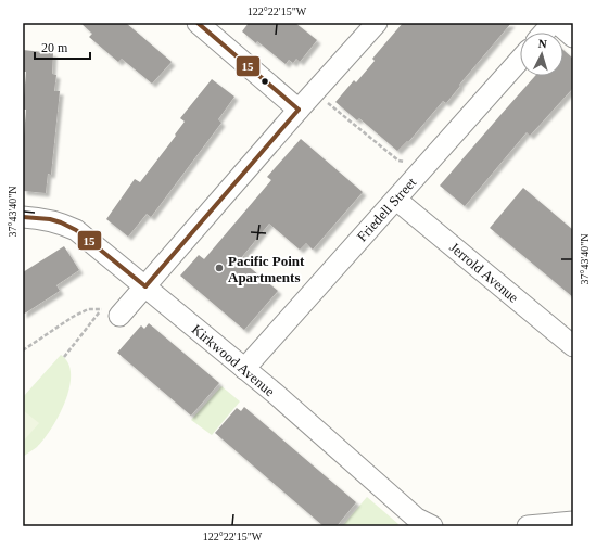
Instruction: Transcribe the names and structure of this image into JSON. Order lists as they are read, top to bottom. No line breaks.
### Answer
{"streets":{"street":["Friedell Street","Jerrold Avenue","Kirkwood Avenue"]},"crossings":[["Friedell Street","Jerrold Avenue"],["Friedell Street","Kirkwood Avenue"]],"places":["Pacific Point Apartments"],"lines":["transit line 15"],"scale_bar":"20 m","north":"top","coordinates":["122°22'15\"W","37°43'40\"N"]}
